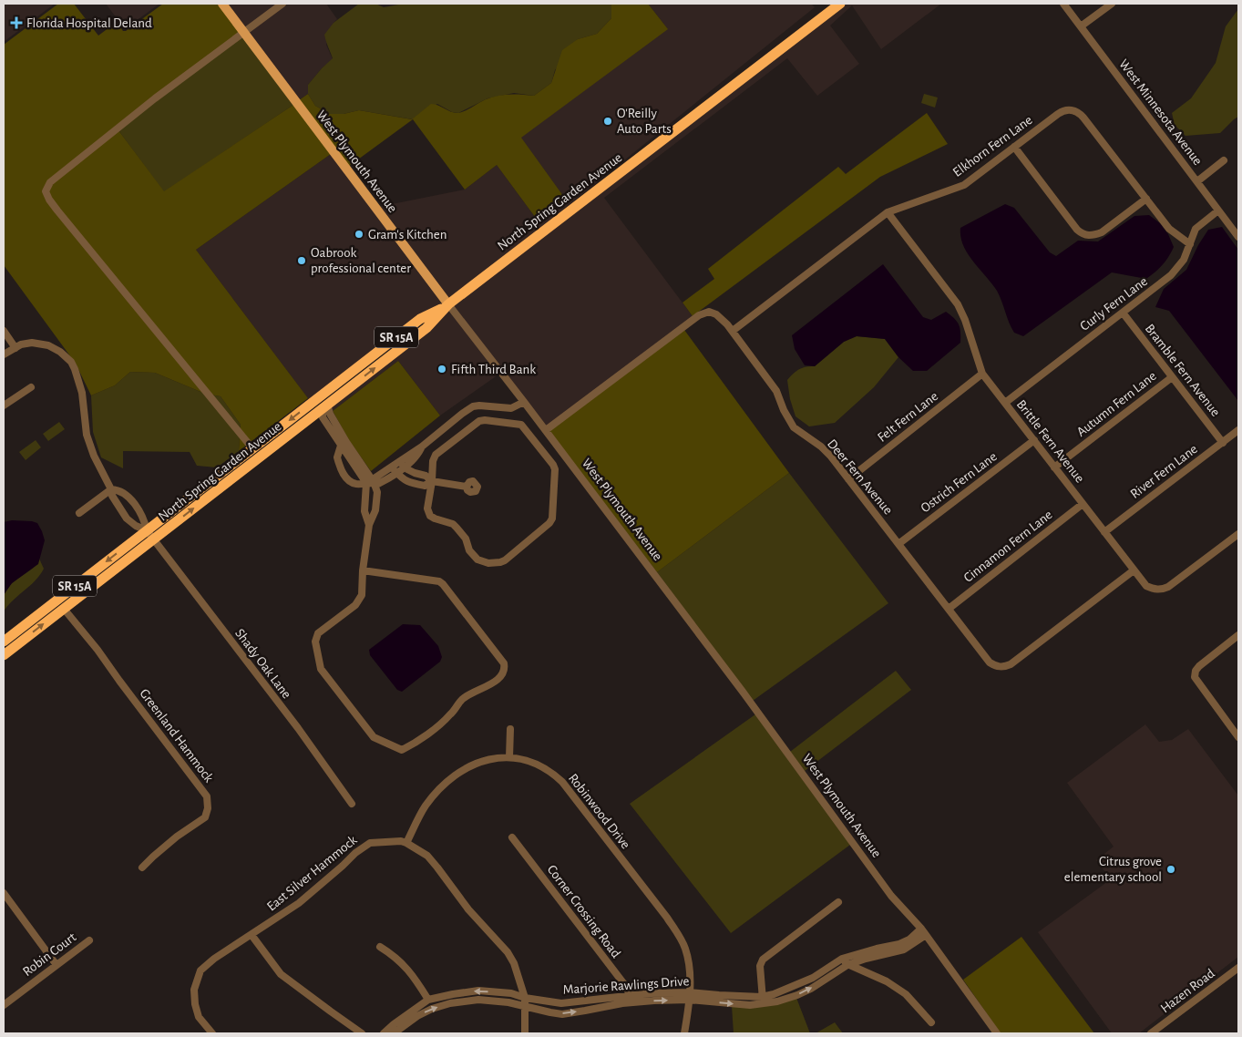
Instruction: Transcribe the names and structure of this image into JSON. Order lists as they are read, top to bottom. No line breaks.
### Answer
{"streets":{"highway":["North Spring Garden Avenue","SR 15A"],"main road":["West Plymouth Avenue"],"street":["West Minnesota Avenue","Elkhorn Fern Lane","Curly Fern Lane","Bramble Fern Avenue","Autumn Fern Lane","Felt Fern Lane","Brittle Fern Avenue","River Fern Lane","Deer Fern Avenue","Ostrich Fern Lane","Cinnamon Fern Lane","Shady Oak Lane","Greenland Hammock","Robinwood Drive","East Silver Hammock","Corner Crossing Road","Robin Court","Marjorie Rawlings Drive","Hazen Road"]},"crossings":[["West Minnesota Avenue","Curly Fern Lane"],["Elkhorn Fern Lane","Curly Fern Lane"],["Elkhorn Fern Lane","Brittle Fern Avenue"],["Elkhorn Fern Lane","Deer Fern Avenue"],["West Plymouth Avenue","North Spring Garden Avenue"],["West Plymouth Avenue","Deer Fern Avenue"],["West Plymouth Avenue","Marjorie Rawlings Drive"],["North Spring Garden Avenue","Shady Oak Lane"],["North Spring Garden Avenue","Greenland Hammock"],["Curly Fern Lane","Bramble Fern Avenue"],["Curly Fern Lane","Brittle Fern Avenue"],["Bramble Fern Avenue","Autumn Fern Lane"],["Bramble Fern Avenue","River Fern Lane"],["Autumn Fern Lane","Brittle Fern Avenue"],["Felt Fern Lane","Brittle Fern Avenue"],["Felt Fern Lane","Deer Fern Avenue"],["Brittle Fern Avenue","River Fern Lane"],["Brittle Fern Avenue","Deer Fern Avenue"],["Brittle Fern Avenue","Ostrich Fern Lane"],["Brittle Fern Avenue","Cinnamon Fern Lane"],["Deer Fern Avenue","Ostrich Fern Lane"],["Deer Fern Avenue","Cinnamon Fern Lane"],["Robinwood Drive","East Silver Hammock"],["Robinwood Drive","Marjorie Rawlings Drive"],["East Silver Hammock","Marjorie Rawlings Drive"],["Corner Crossing Road","Marjorie Rawlings Drive"]],"places":{"health":["Florida Hospital Deland"],"other":["O'Reilly Auto Parts","Gram's Kitchen","Oabrook professional center","Fifth Third Bank","Citrus grove elementary school"]}}
